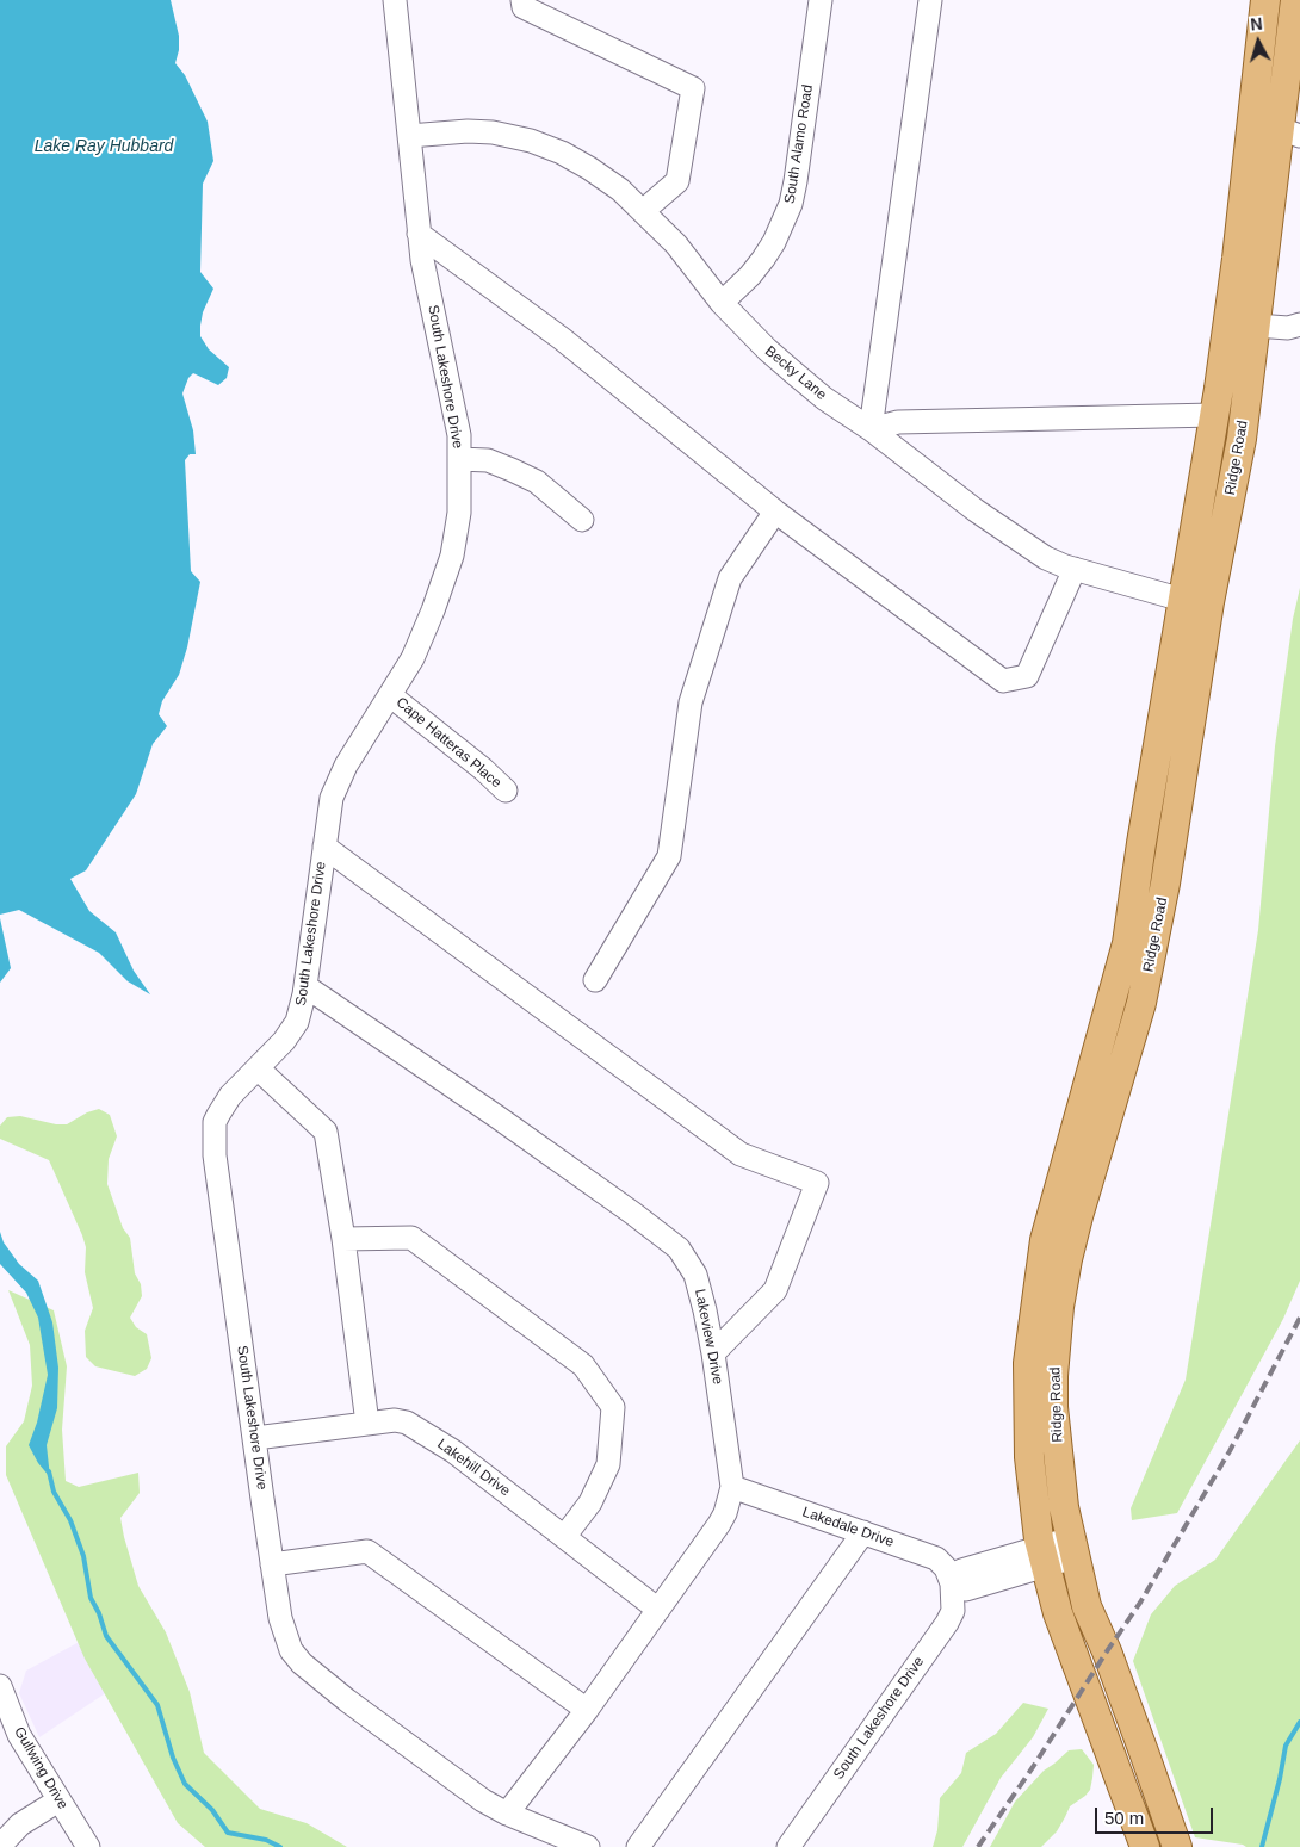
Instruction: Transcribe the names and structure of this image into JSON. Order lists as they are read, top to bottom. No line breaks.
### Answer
{"streets":{"main road":["Ridge Road"],"street":["South Alamo Road","Becky Lane","South Lakeshore Drive","Cape Hatteras Place","Lakeview Drive","Lakehill Drive","Lakedale Drive","Gullwing Drive"]},"crossings":[["South Alamo Road","Becky Lane"],["Becky Lane","South Lakeshore Drive"],["Becky Lane","Ridge Road"],["South Lakeshore Drive","Cape Hatteras Place"],["South Lakeshore Drive","Lakeview Drive"],["South Lakeshore Drive","Lakehill Drive"],["South Lakeshore Drive","Lakedale Drive"],["Lakeview Drive","Lakehill Drive"],["Lakeview Drive","Lakedale Drive"]],"water":["Lake Ray Hubbard"],"scale_bar":"50 m","north":"top"}
